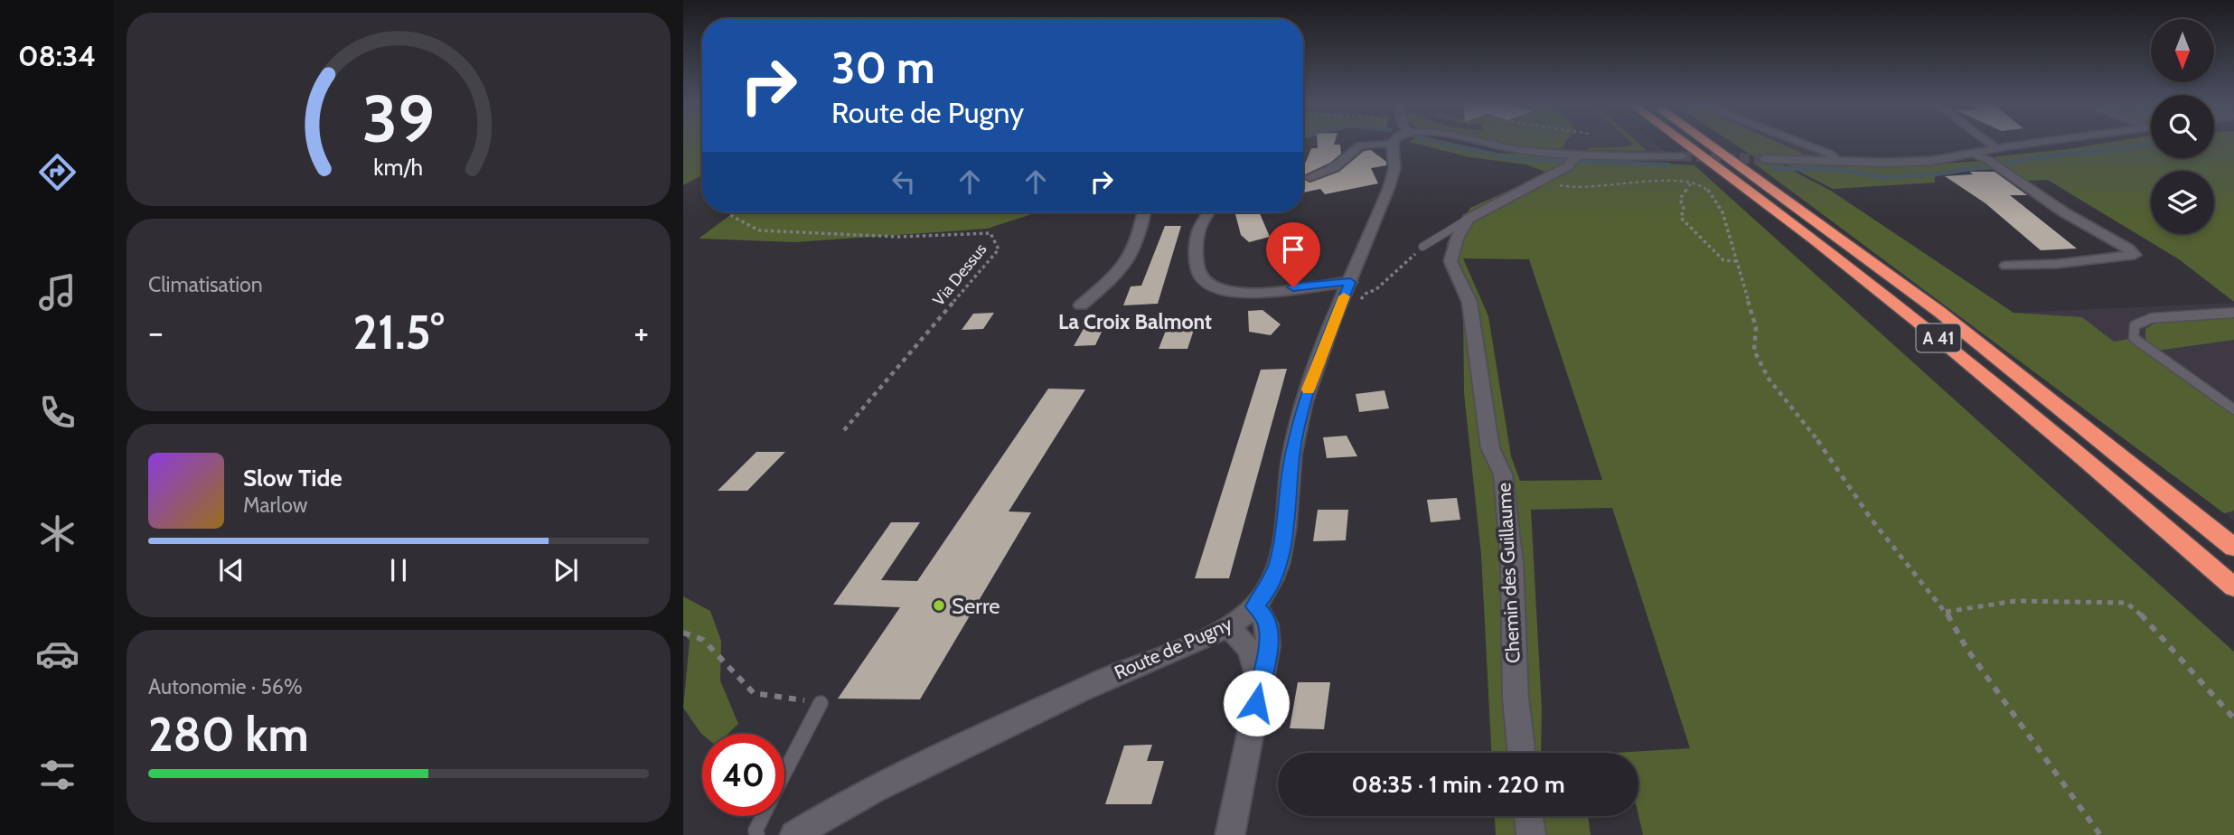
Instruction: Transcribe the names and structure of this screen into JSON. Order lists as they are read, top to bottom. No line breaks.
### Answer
{"streets":{"highway":["A 41"],"street":["Chemin des Guillaume","Route de Pugny"],"path":["Via Dessus"]},"districts":["La Croix Balmont"],"places":["Serre"],"north":"bottom","page":{"tabs":"08:34","turn":["30 m","Route de Pugny"],"tile":["Climatisation",["Autonomie · 56%","280 km"]],"heat":["−","21.5°","+"],"song":["Slow Tide","Marlow"],"limit":"40","trip":"08:35 · 1 min · 220 m","gauge":["39","km/h"]}}
